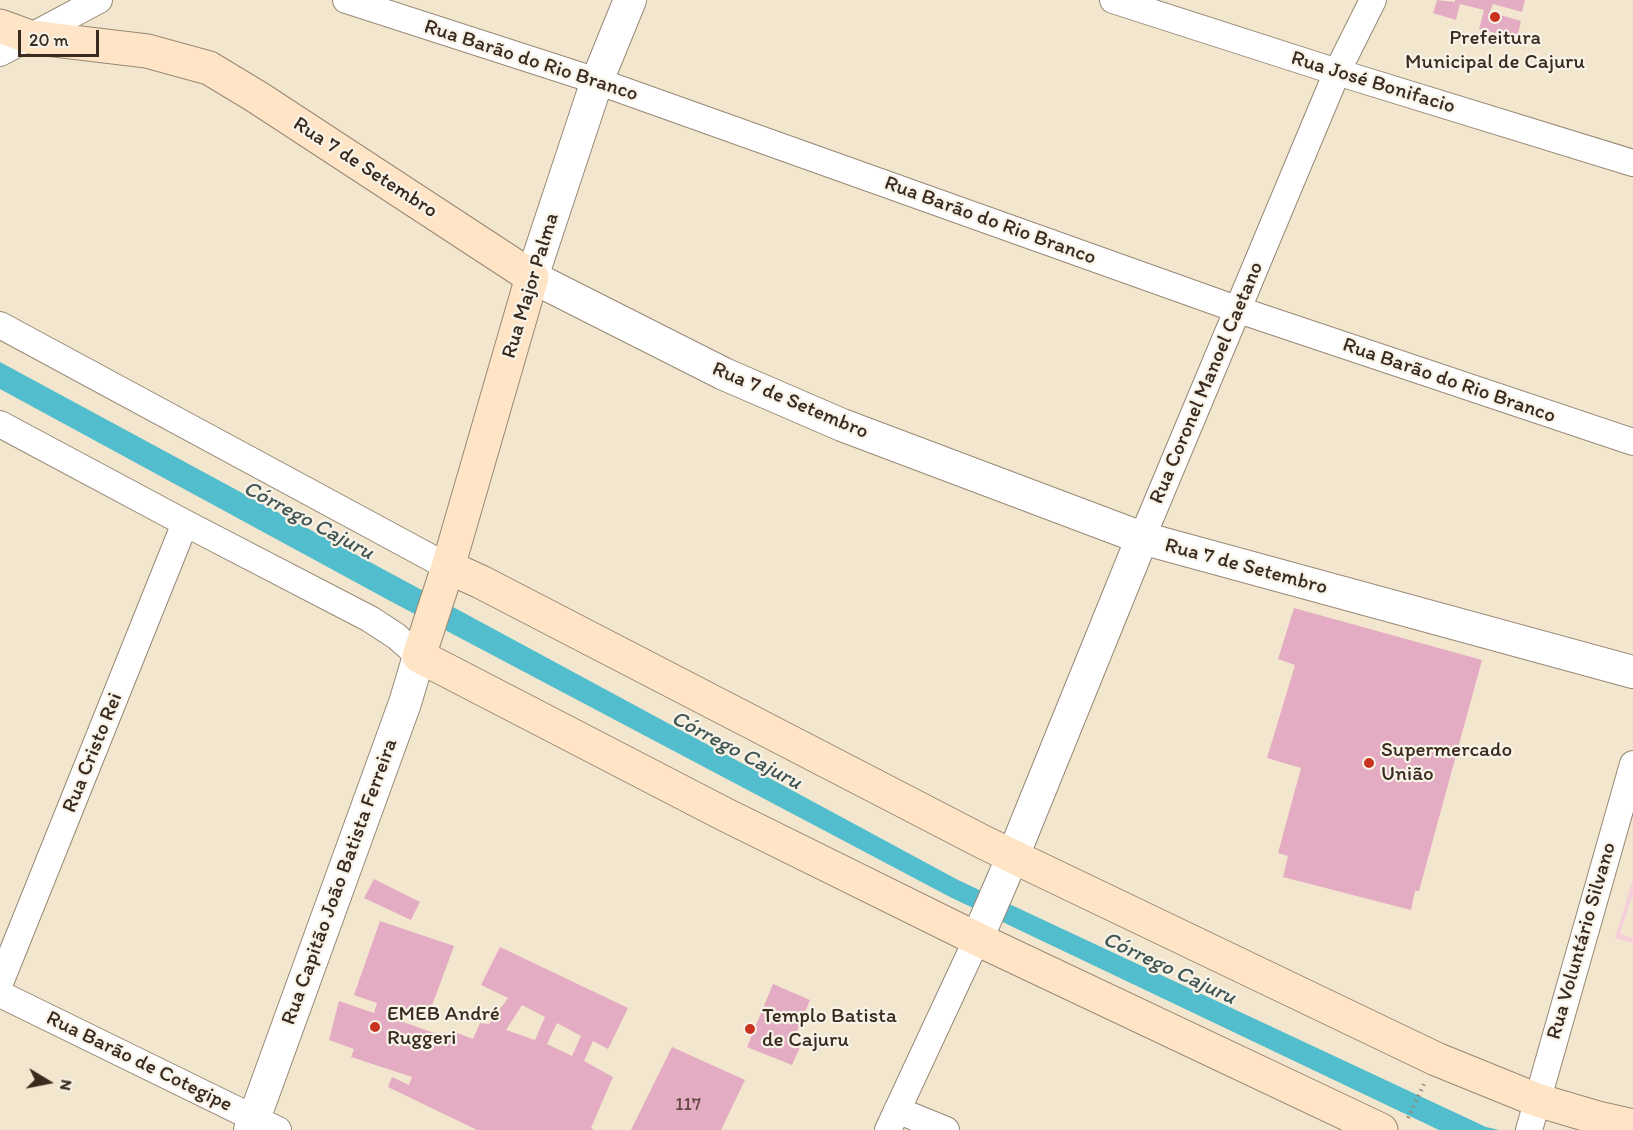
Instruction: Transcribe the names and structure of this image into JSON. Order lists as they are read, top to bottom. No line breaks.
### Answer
{"streets":{"main road":["Rua 7 de Setembro","Rua Major Palma"],"street":["Rua Barão do Rio Branco","Rua José Bonifacio","Rua Coronel Manoel Caetano","Rua Cristo Rei","Rua Capitão João Batista Ferreira","Rua Voluntário Silvano","Rua Barão de Cotegipe"]},"crossings":[["Rua Barão do Rio Branco","Rua Major Palma"],["Rua Barão do Rio Branco","Rua Coronel Manoel Caetano"],["Rua José Bonifacio","Rua Coronel Manoel Caetano"],["Rua 7 de Setembro","Rua Major Palma"],["Rua 7 de Setembro","Rua Coronel Manoel Caetano"],["Rua Major Palma","Rua Capitão João Batista Ferreira"],["Rua Capitão João Batista Ferreira","Rua Barão de Cotegipe"]],"water":["Córrego Cajuru"],"places":["Prefeitura Municipal de Cajuru","Supermercado União","EMEB André Ruggeri","Templo Batista de Cajuru"],"house_numbers":["117"],"scale_bar":"20 m","north":"right"}
